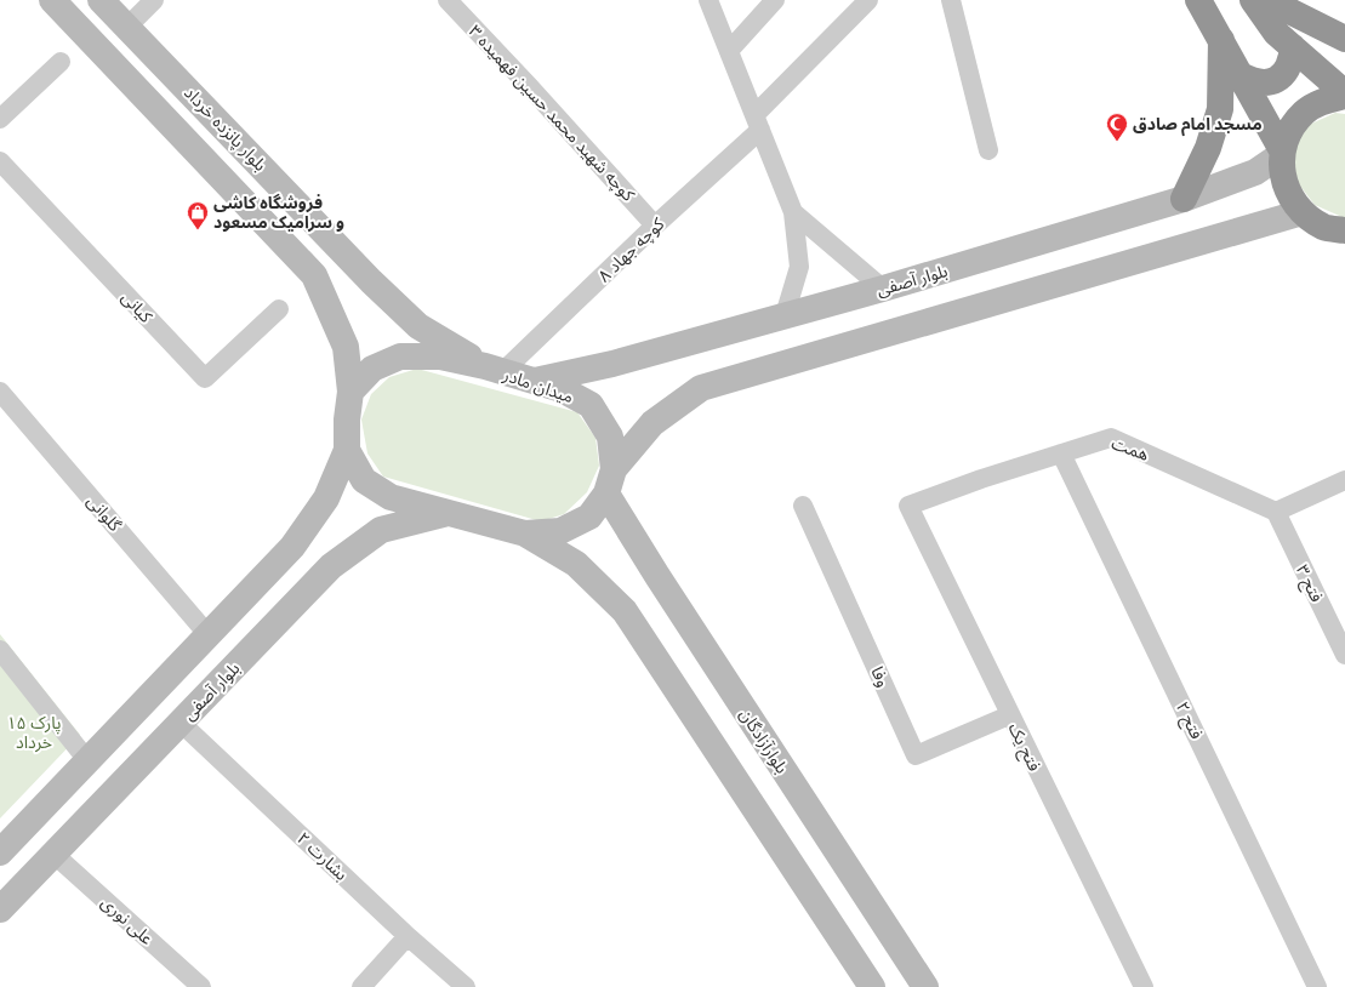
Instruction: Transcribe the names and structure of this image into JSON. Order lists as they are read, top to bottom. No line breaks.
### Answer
{"streets":{"main road":["بلوار پانزده خرداد","بلوار آصفی","میدان مادر","بلوارآزادگان"],"street":["کوچه شهید محمد حسین فهمیده ۳","کوچه جهاد ۸","کیانی","همت","گلوانی","فتح ۳","وفا","فتح ۲","فتح یک","بشارت ۲","علی نوری"]},"crossings":[["کوچه شهید محمد حسین فهمیده ۳","کوچه جهاد ۸"],["بلوار پانزده خرداد","کوچه جهاد ۸"],["بلوار پانزده خرداد","میدان مادر"],["کوچه جهاد ۸","میدان مادر"],["بلوار آصفی","میدان مادر"],["بلوار آصفی","بشارت ۲"],["بلوار آصفی","علی نوری"],["میدان مادر","بلوارآزادگان"],["همت","فتح ۳"],["همت","فتح ۲"],["همت","فتح یک"],["وفا","فتح یک"]],"parks":["پارک ۱۵ خرداد"],"places":{"mosque":["مسجد امام صادق"],"shop":["فروشگاه کاشی و سرامیک مسعود"]}}
